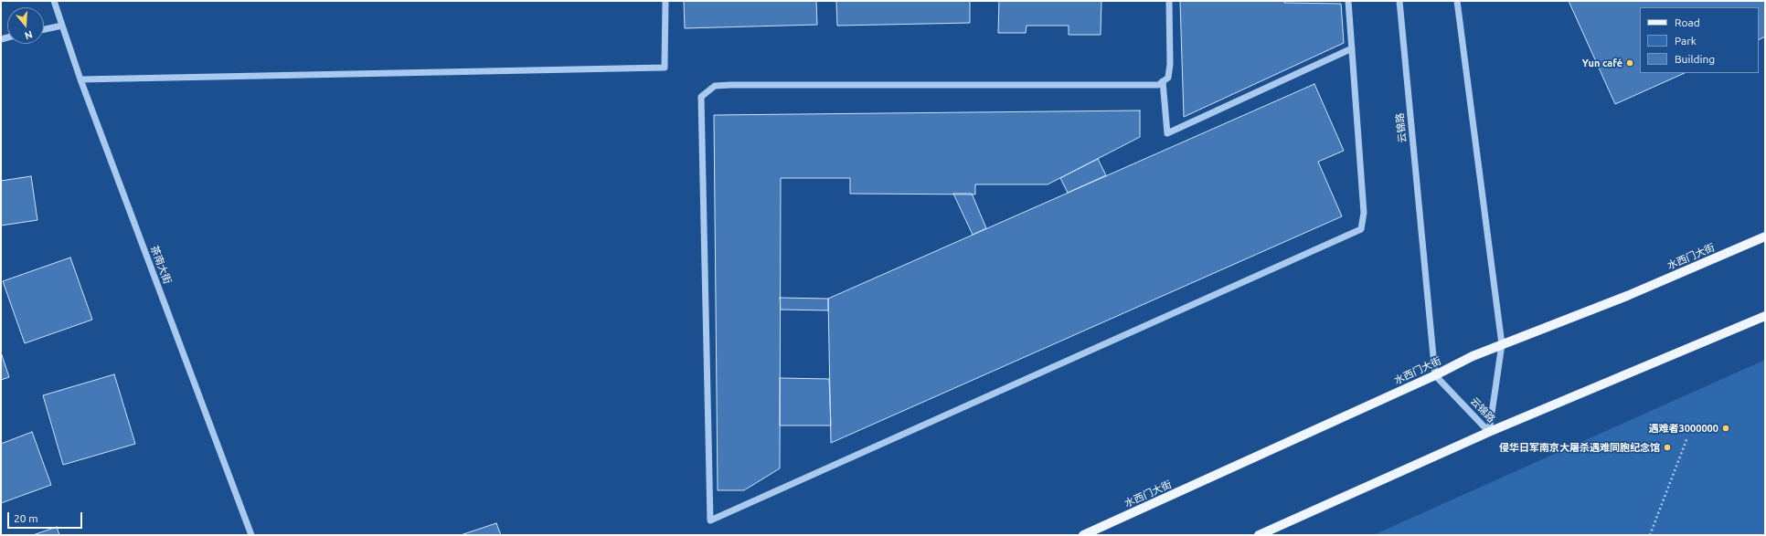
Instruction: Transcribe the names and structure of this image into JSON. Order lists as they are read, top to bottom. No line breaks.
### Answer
{"streets":{"main road":["水西门大街"],"street":["云锦路","茶南大街"]},"crossings":[["云锦路","水西门大街"]],"places":["Yun café","遇难者3000000","侵华日军南京大屠杀遇难同胞纪念馆"],"legend":["Road","Park","Building"],"scale_bar":"20 m","north":"bottom"}
